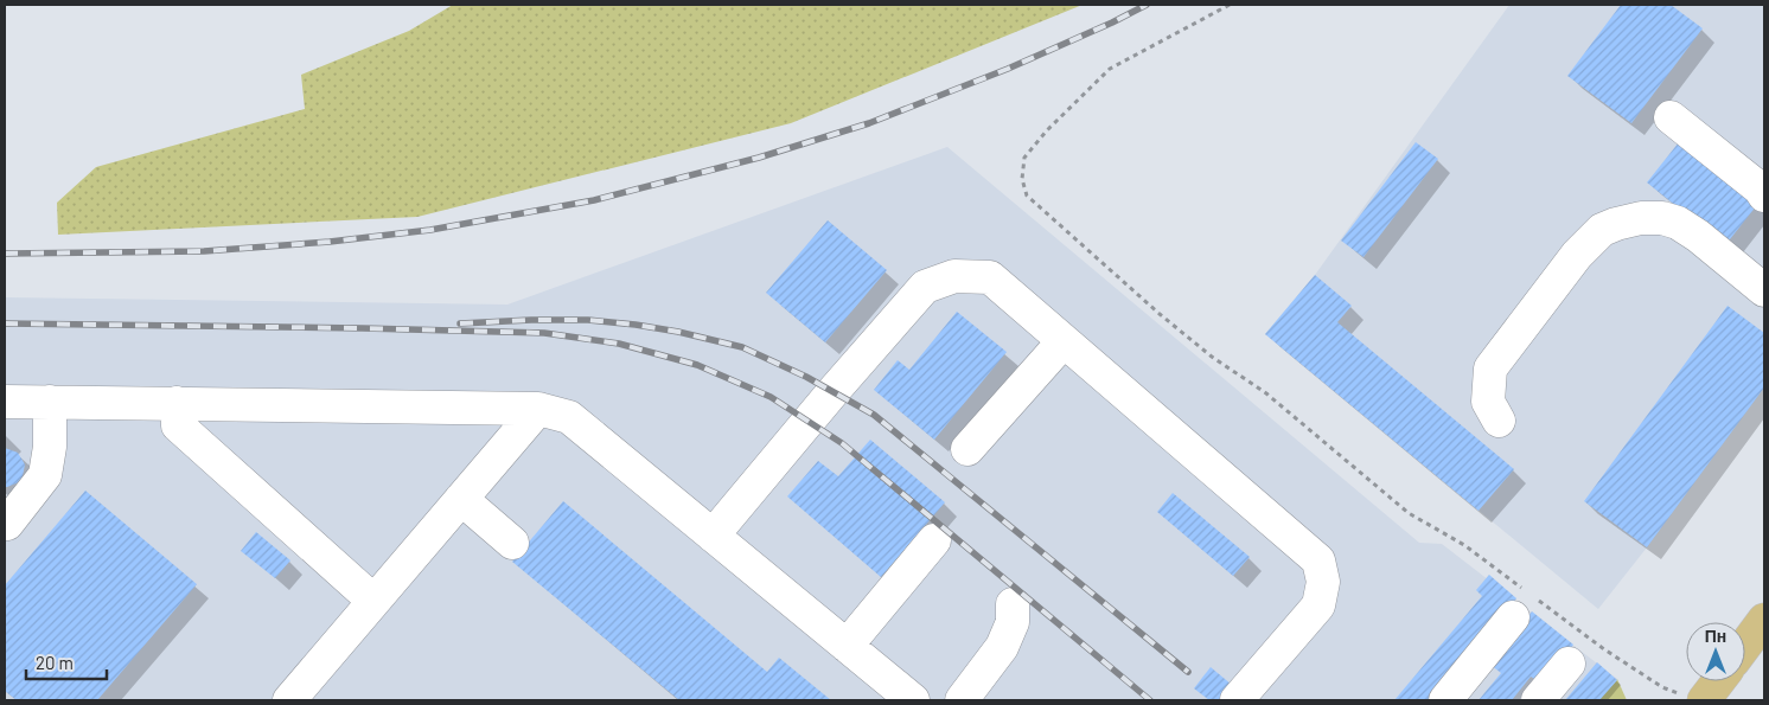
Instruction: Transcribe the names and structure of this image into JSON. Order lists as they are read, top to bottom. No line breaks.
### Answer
{"scale_bar":"20 m","north":"top"}
